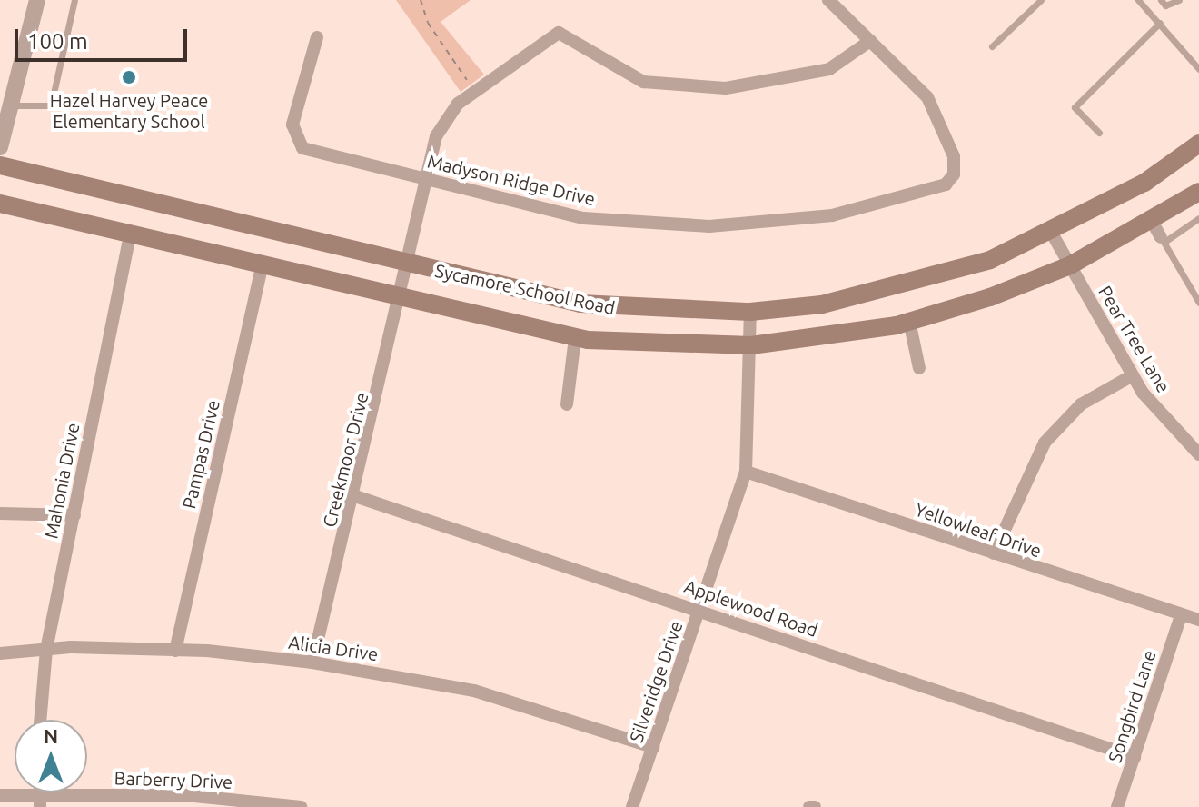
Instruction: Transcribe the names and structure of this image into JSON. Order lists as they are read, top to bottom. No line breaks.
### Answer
{"streets":{"main road":["Sycamore School Road"],"street":["Madyson Ridge Drive","Pear Tree Lane","Pampas Drive","Creekmoor Drive","Mahonia Drive","Yellowleaf Drive","Applewood Road","Alicia Drive","Silveridge Drive","Songbird Lane","Barberry Drive"]},"crossings":[["Madyson Ridge Drive","Creekmoor Drive"],["Sycamore School Road","Pear Tree Lane"],["Sycamore School Road","Pampas Drive"],["Sycamore School Road","Creekmoor Drive"],["Sycamore School Road","Mahonia Drive"],["Sycamore School Road","Silveridge Drive"],["Pampas Drive","Alicia Drive"],["Creekmoor Drive","Applewood Road"],["Creekmoor Drive","Alicia Drive"],["Mahonia Drive","Alicia Drive"],["Yellowleaf Drive","Silveridge Drive"],["Yellowleaf Drive","Songbird Lane"],["Applewood Road","Silveridge Drive"],["Applewood Road","Songbird Lane"],["Alicia Drive","Silveridge Drive"]],"places":["Hazel Harvey Peace Elementary School"],"scale_bar":"100 m","north":"top"}
